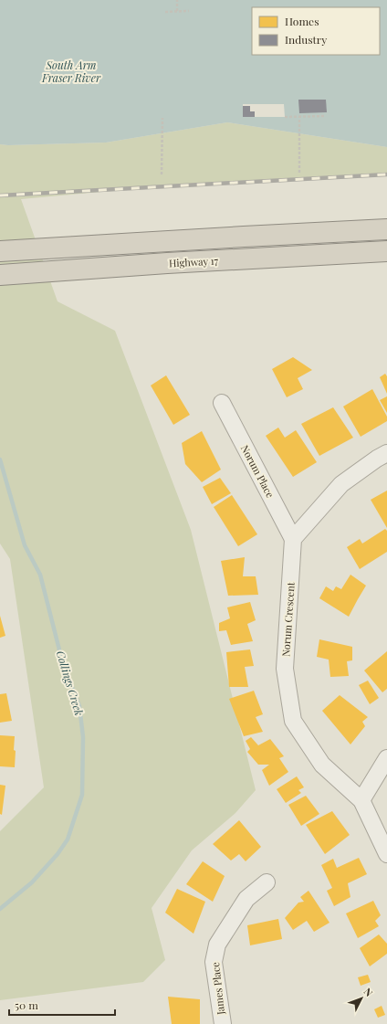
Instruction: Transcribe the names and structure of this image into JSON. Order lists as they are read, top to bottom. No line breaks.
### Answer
{"streets":{"highway":["Highway 17"],"street":["Norum Place","Norum Crescent","James Place"]},"crossings":[["Norum Place","Norum Crescent"]],"water":["South Arm Fraser River","Collings Creek"],"legend":["Homes","Industry"],"scale_bar":"50 m","north":"top right"}
